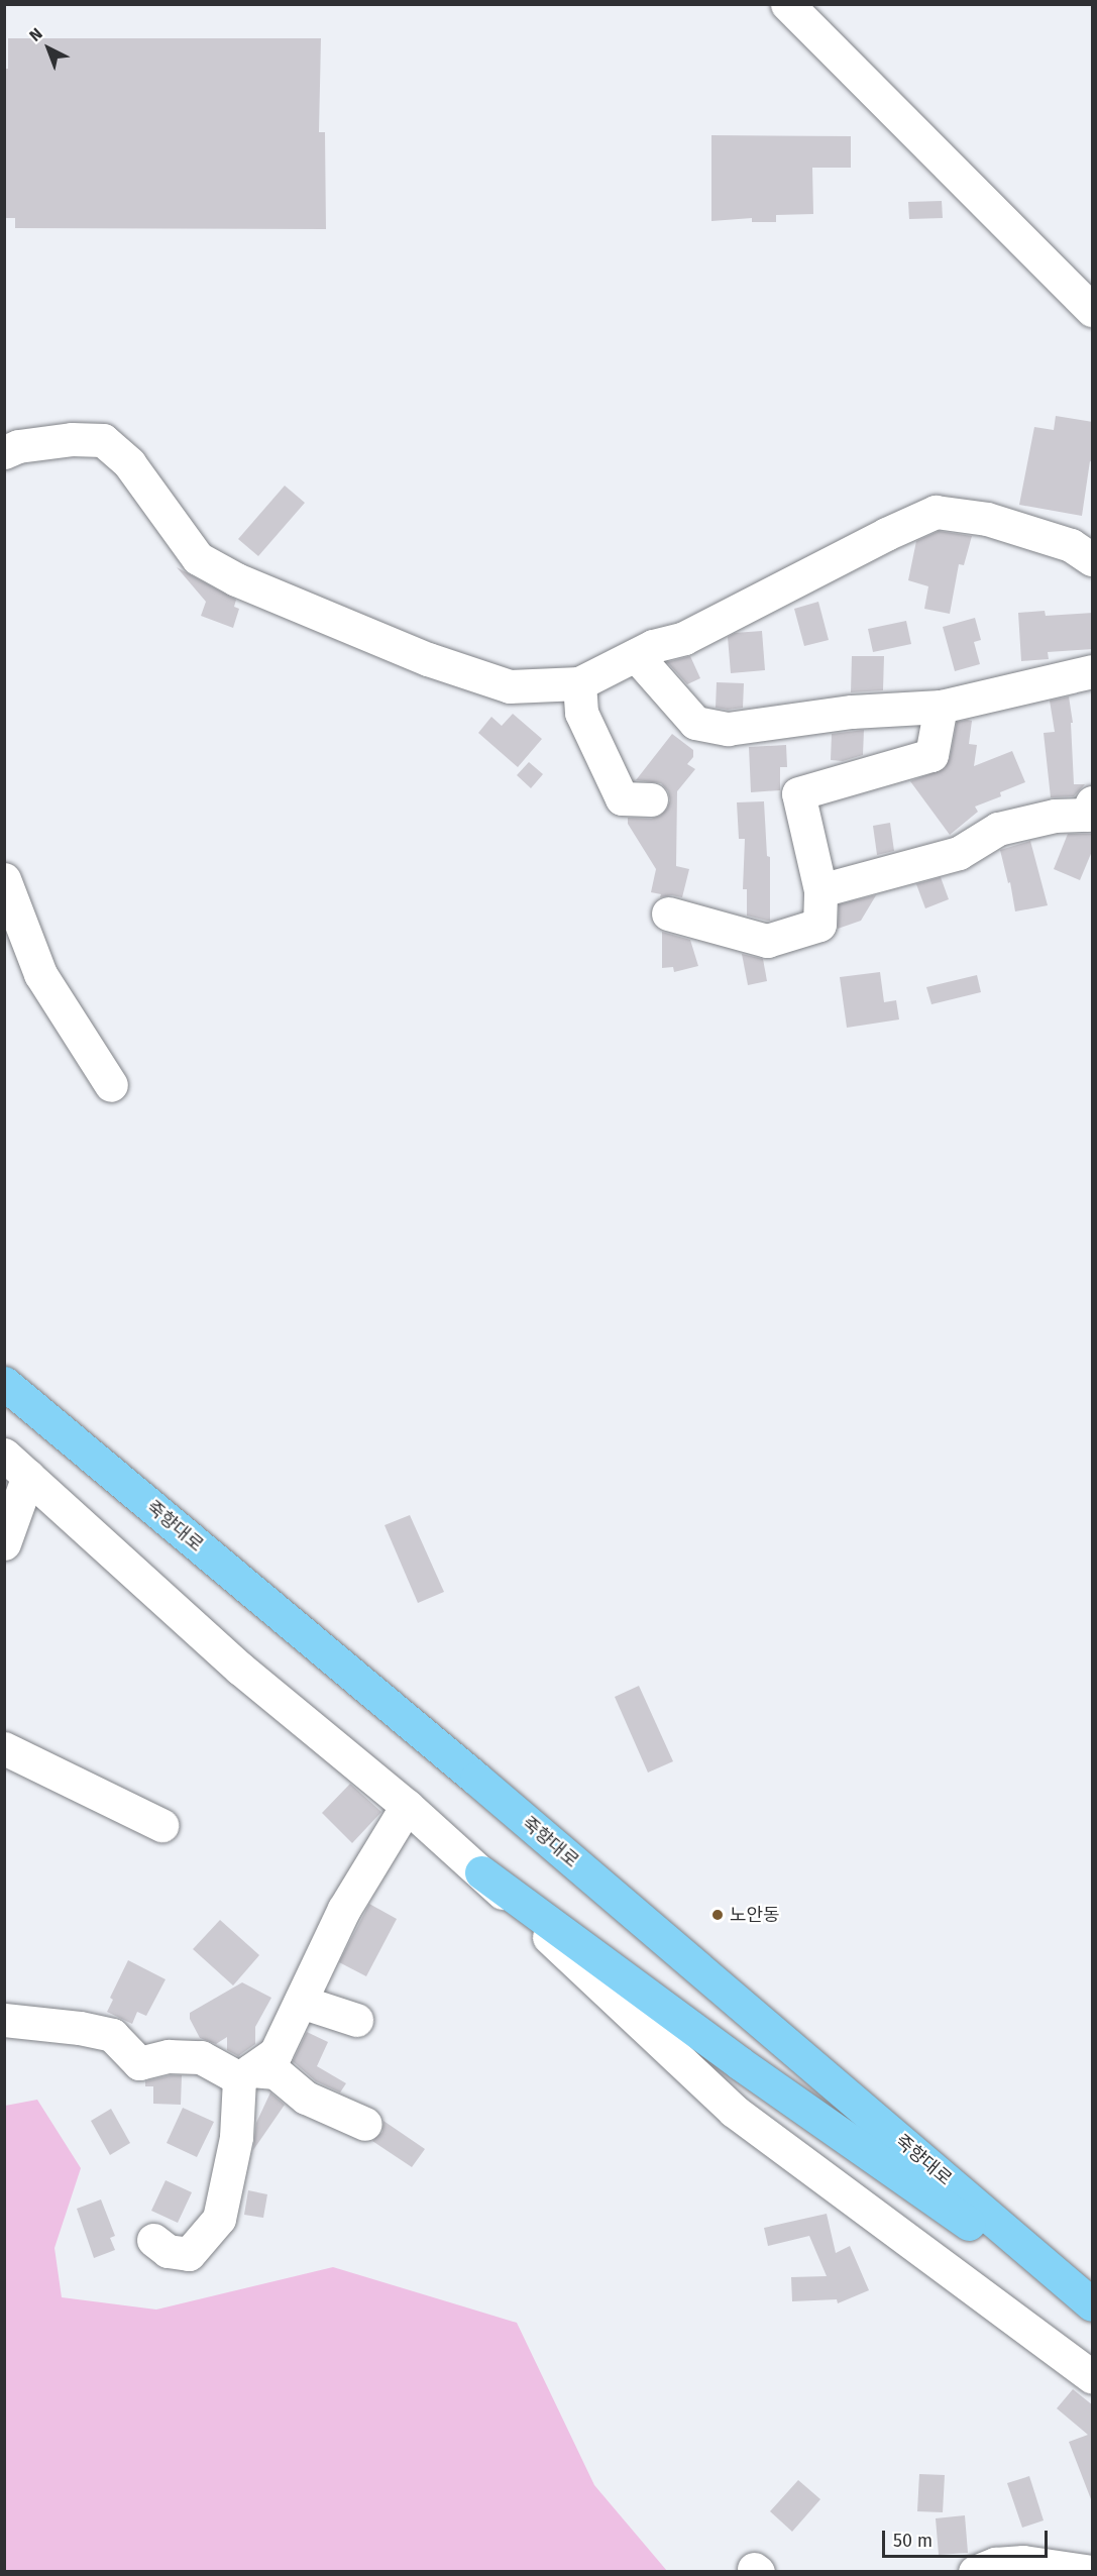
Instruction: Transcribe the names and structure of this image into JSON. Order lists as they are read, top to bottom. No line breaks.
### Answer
{"streets":{"main road":["죽향대로"]},"places":["노안동"],"scale_bar":"50 m","north":"top left"}
